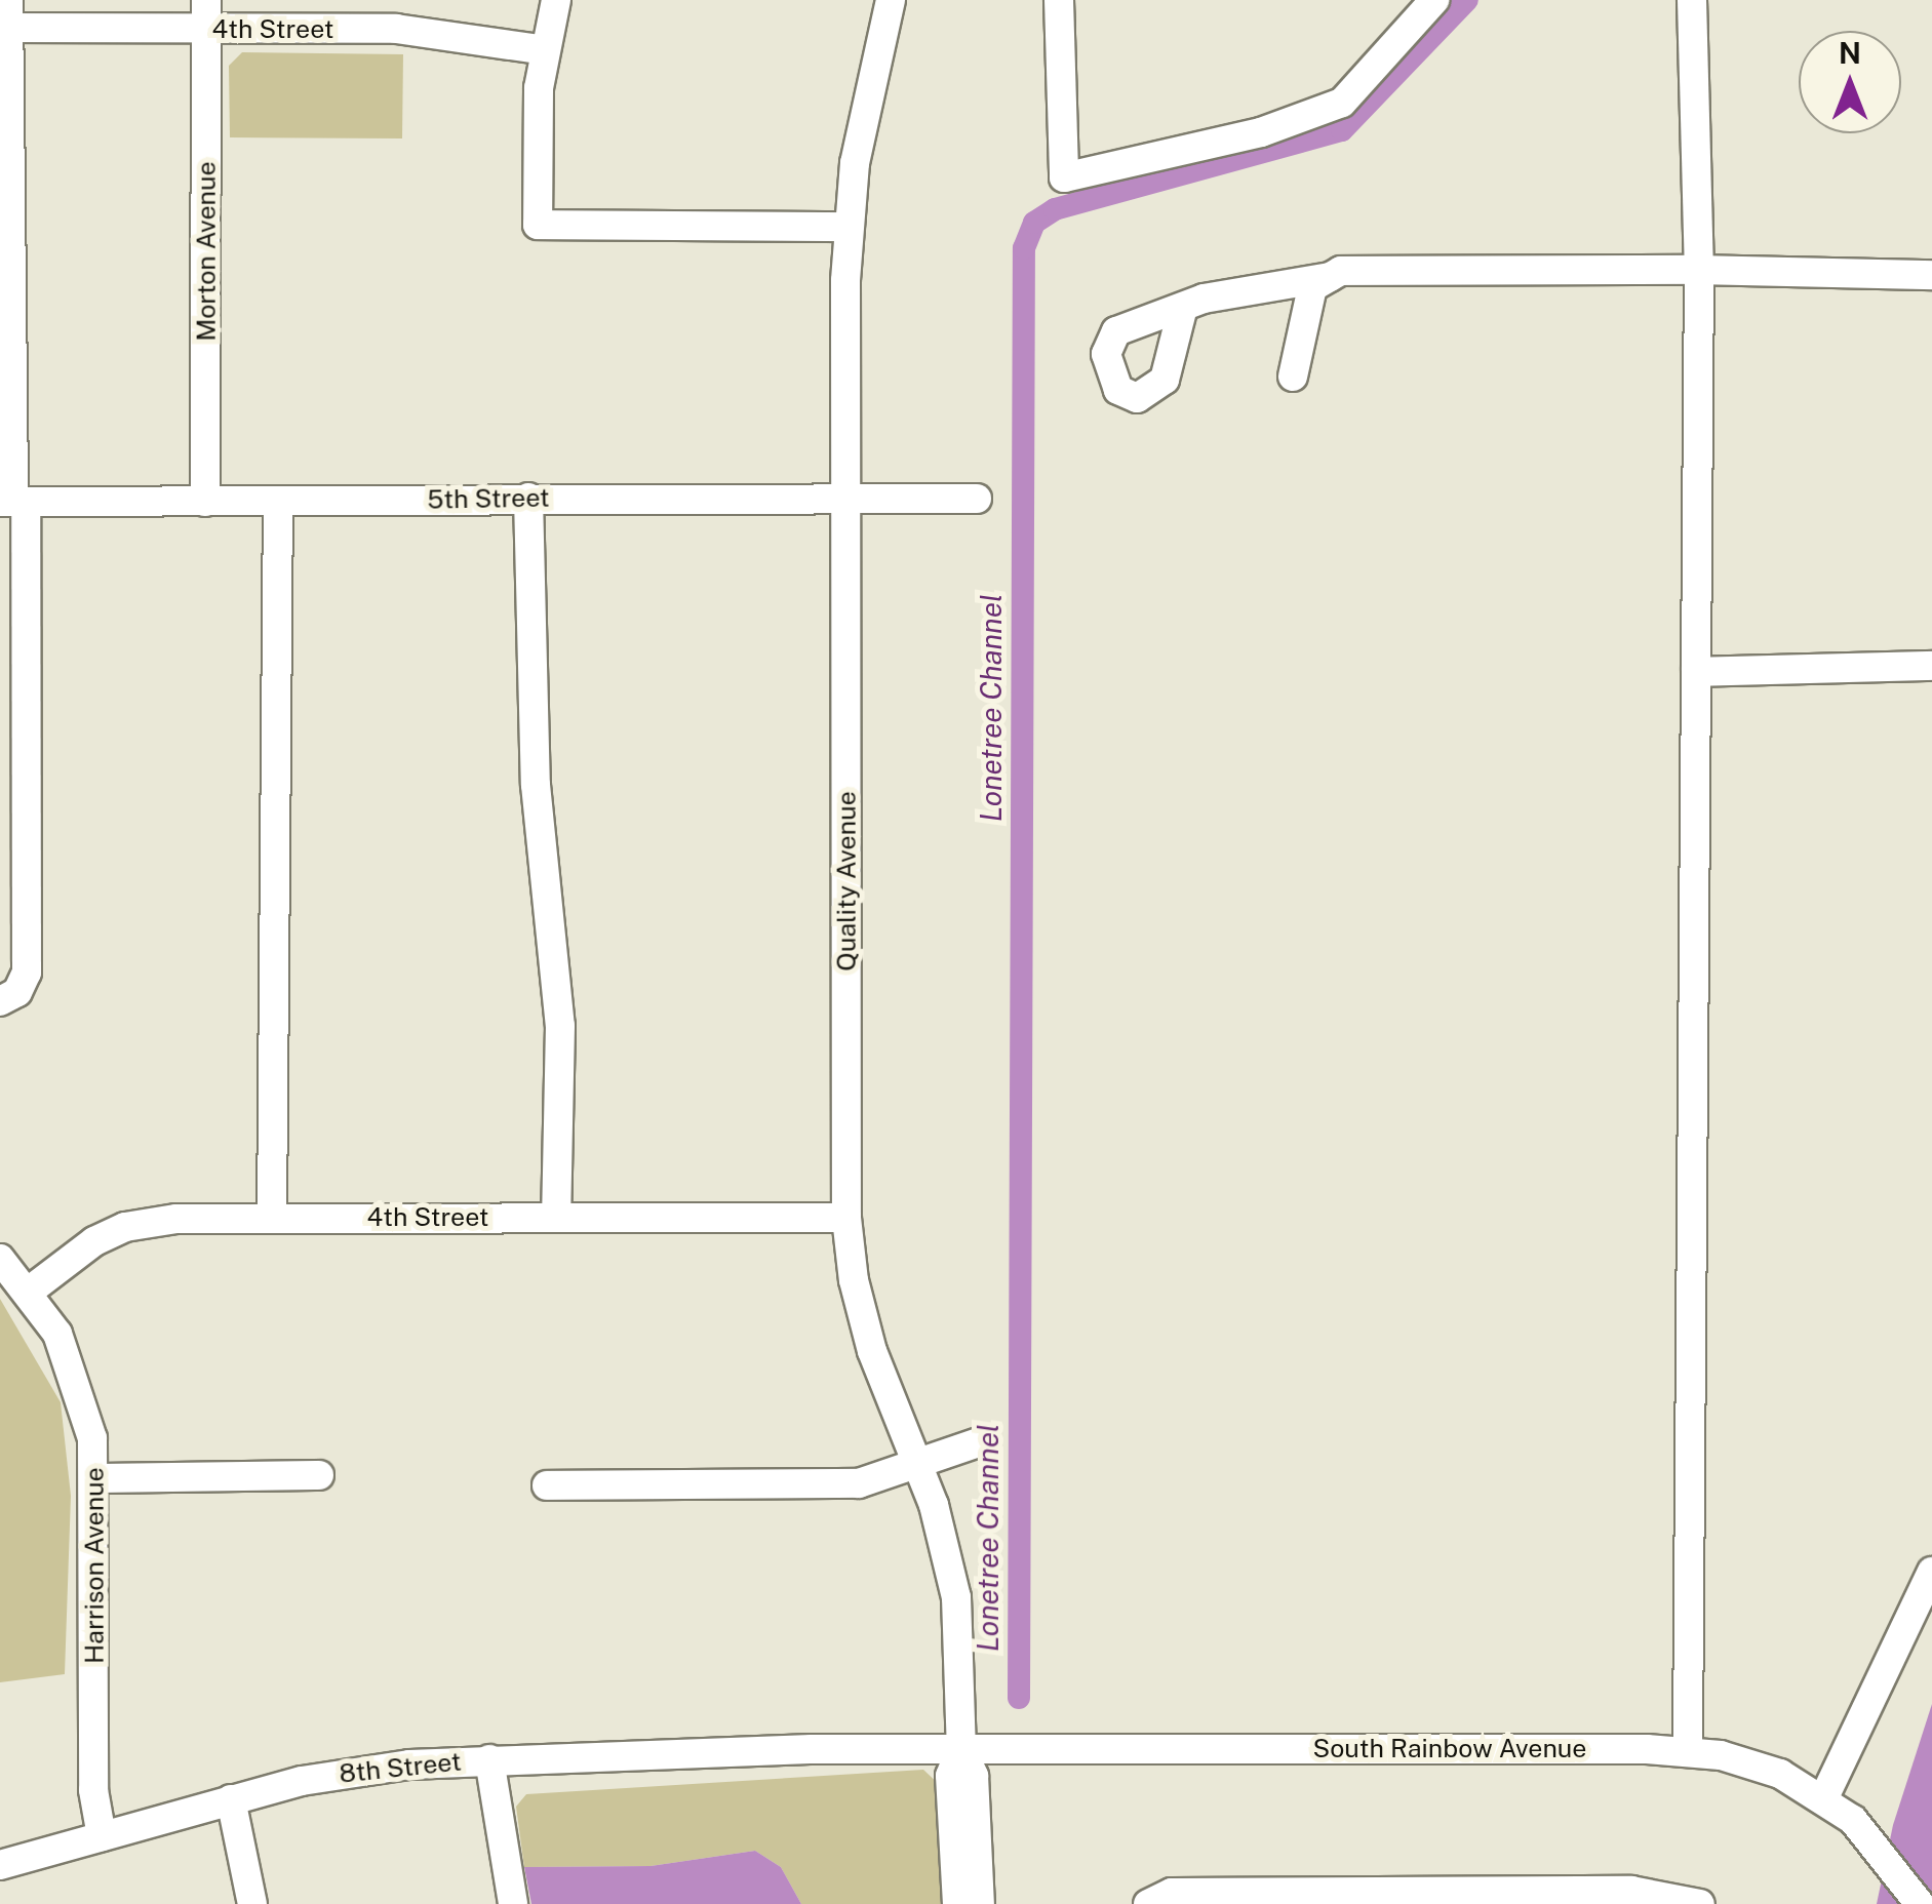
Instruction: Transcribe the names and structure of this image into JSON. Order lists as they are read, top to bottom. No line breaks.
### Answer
{"streets":{"street":["4th Street","Morton Avenue","5th Street","Quality Avenue","Harrison Avenue","South Rainbow Avenue","8th Street"]},"crossings":[["4th Street","Morton Avenue"],["4th Street","Quality Avenue"],["4th Street","Harrison Avenue"],["Morton Avenue","5th Street"],["5th Street","Quality Avenue"],["Quality Avenue","South Rainbow Avenue"],["Harrison Avenue","8th Street"],["South Rainbow Avenue","8th Street"]],"water":["Lonetree Channel"],"north":"top"}
